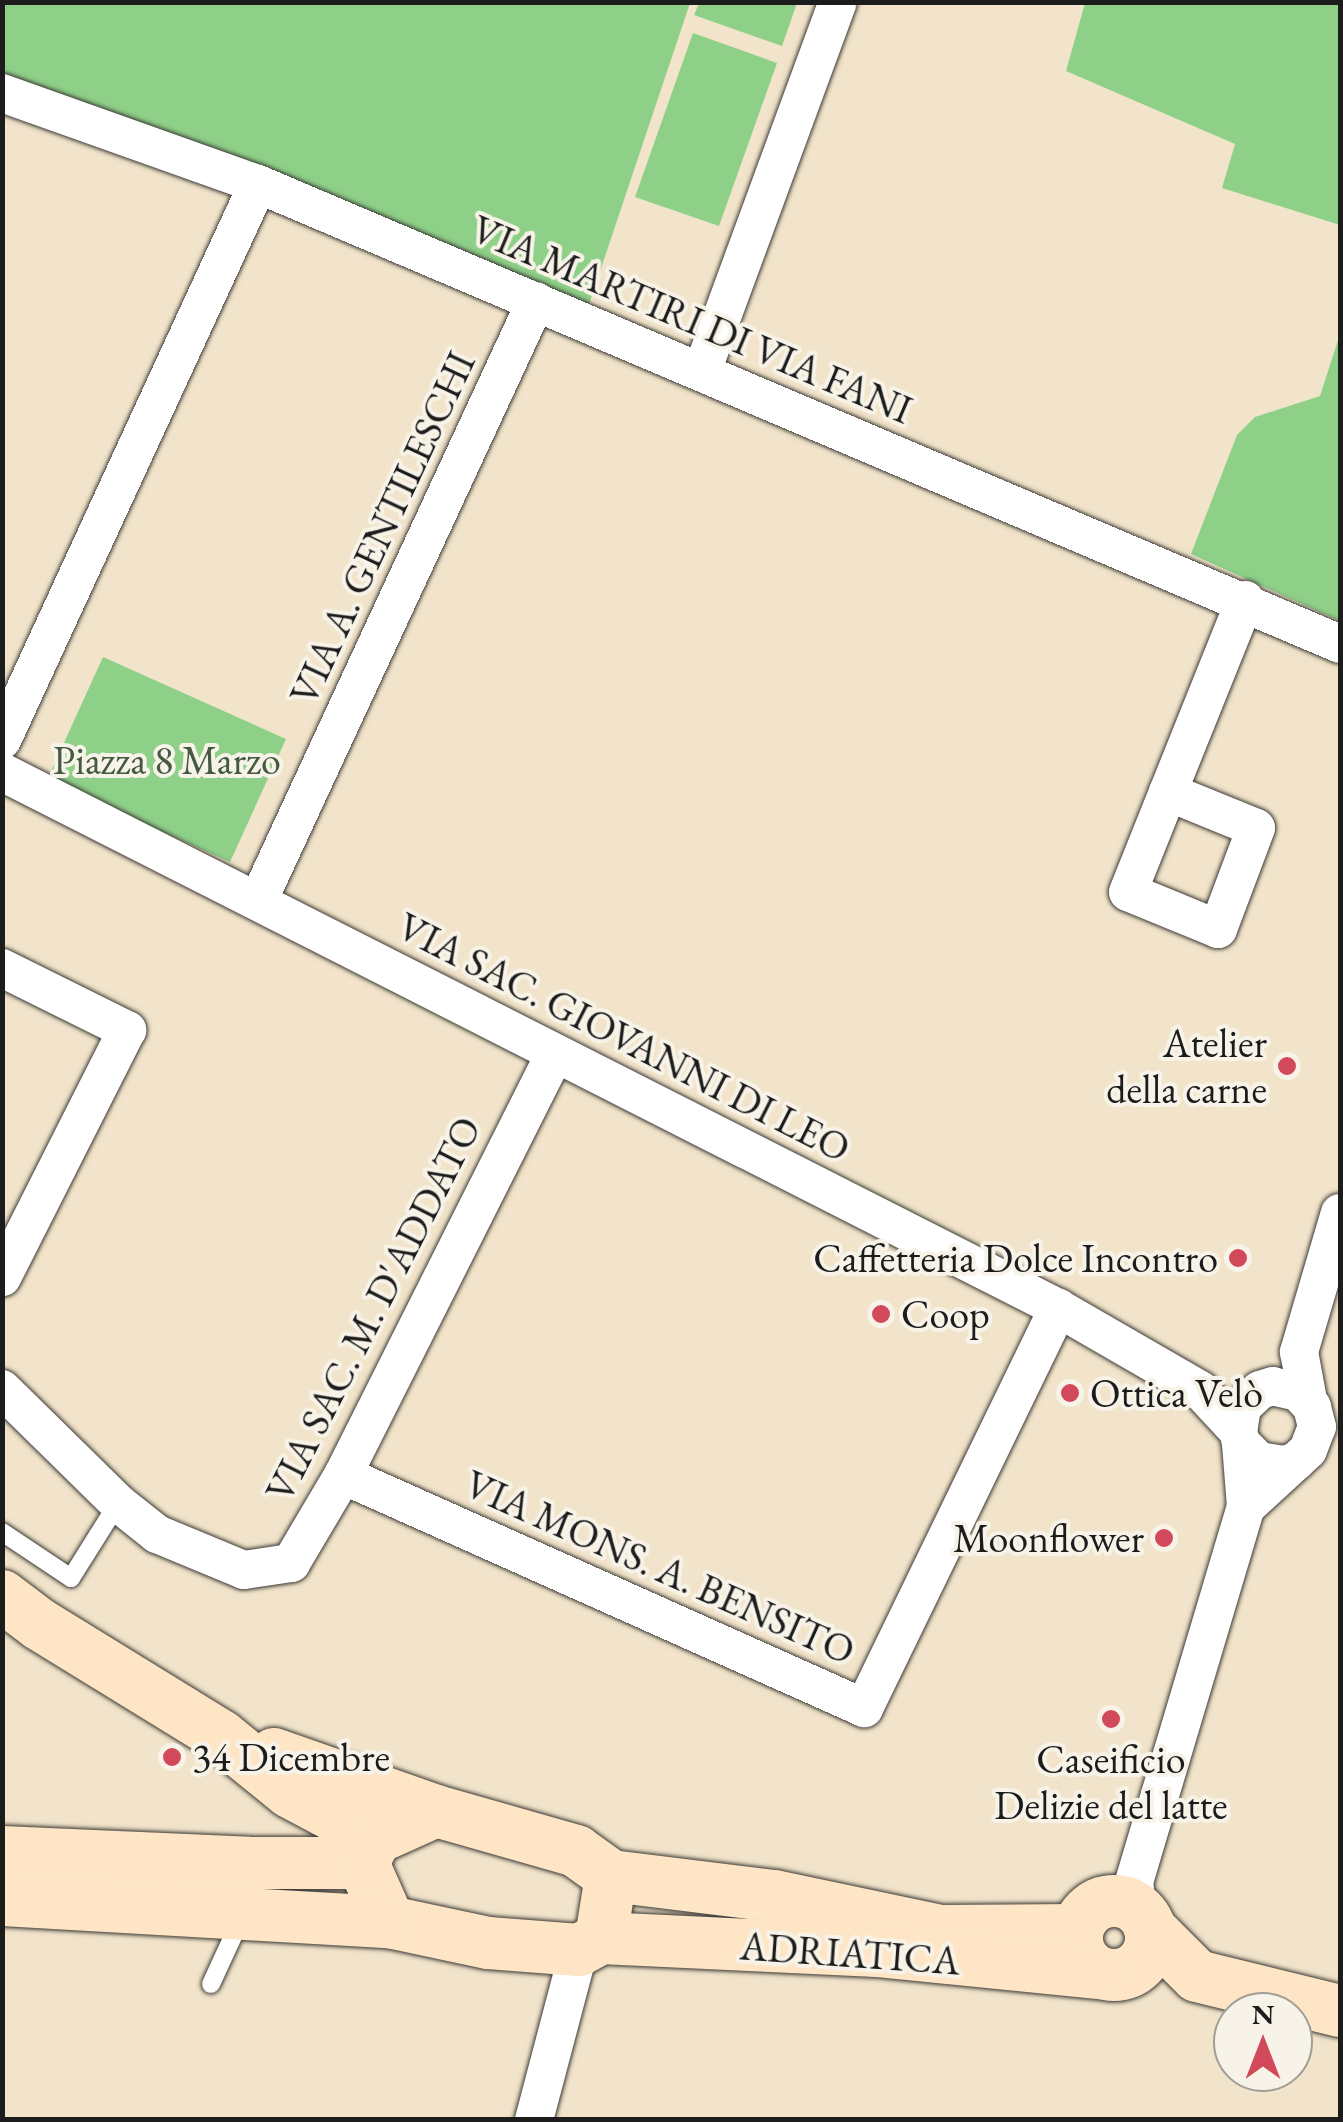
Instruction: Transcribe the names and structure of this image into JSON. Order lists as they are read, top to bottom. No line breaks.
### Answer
{"streets":{"main road":["ADRIATICA"],"street":["VIA MARTIRI DI VIA FANI","VIA A. GENTILESCHI","VIA SAC. GIOVANNI DI LEO","VIA SAC. M. D'ADDATO","VIA MONS. A. BENSITO"]},"crossings":[["VIA MARTIRI DI VIA FANI","VIA A. GENTILESCHI"],["VIA A. GENTILESCHI","VIA SAC. GIOVANNI DI LEO"],["VIA SAC. GIOVANNI DI LEO","VIA SAC. M. D'ADDATO"],["VIA SAC. GIOVANNI DI LEO","VIA MONS. A. BENSITO"],["VIA SAC. M. D'ADDATO","VIA MONS. A. BENSITO"]],"parks":["Piazza 8 Marzo"],"places":["Atelier della carne","Caffetteria Dolce Incontro","Coop","Ottica Velò","Moonflower","Caseificio Delizie del latte","34 Dicembre"],"north":"top"}
